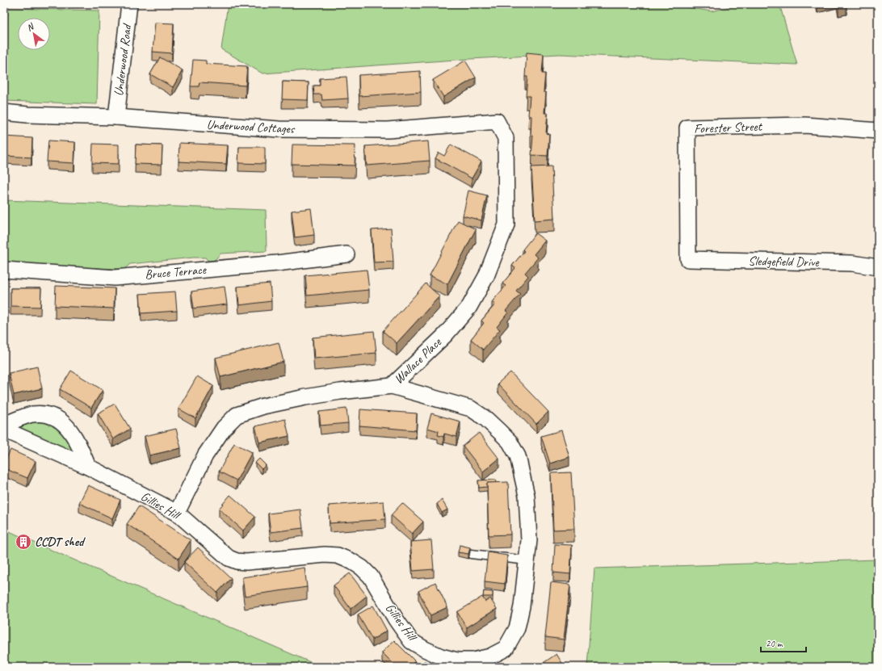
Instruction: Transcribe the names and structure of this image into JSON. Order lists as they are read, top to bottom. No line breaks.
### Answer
{"streets":{"street":["Underwood Road","Underwood Cottages","Forester Street","Sledgefield Drive","Bruce Terrace","Wallace Place","Gillies Hill"]},"crossings":[["Underwood Road","Underwood Cottages"],["Underwood Cottages","Wallace Place"],["Forester Street","Sledgefield Drive"],["Wallace Place","Gillies Hill"]],"places":{"building":["CCDT shed"]},"scale_bar":"20 m","north":"top left"}
